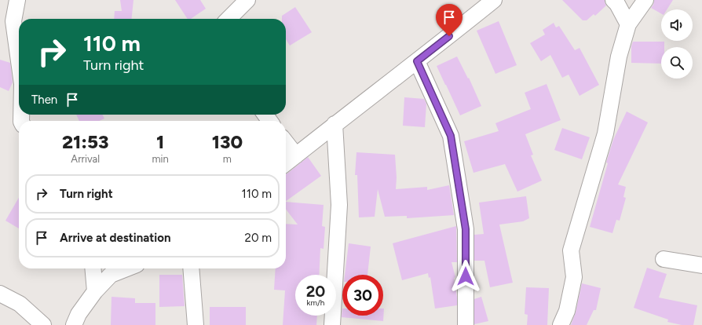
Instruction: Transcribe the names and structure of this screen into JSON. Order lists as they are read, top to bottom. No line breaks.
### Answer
{"page":{"turn":["110 m","Turn right"],"then":"Then","eta":["21:53","Arrival","1","min","130","m"],"list":[{"name":"Turn right","value":"110 m"},{"name":"Arrive at destination","value":"20 m"}],"speed":"20 km/h","limit":"30"}}
